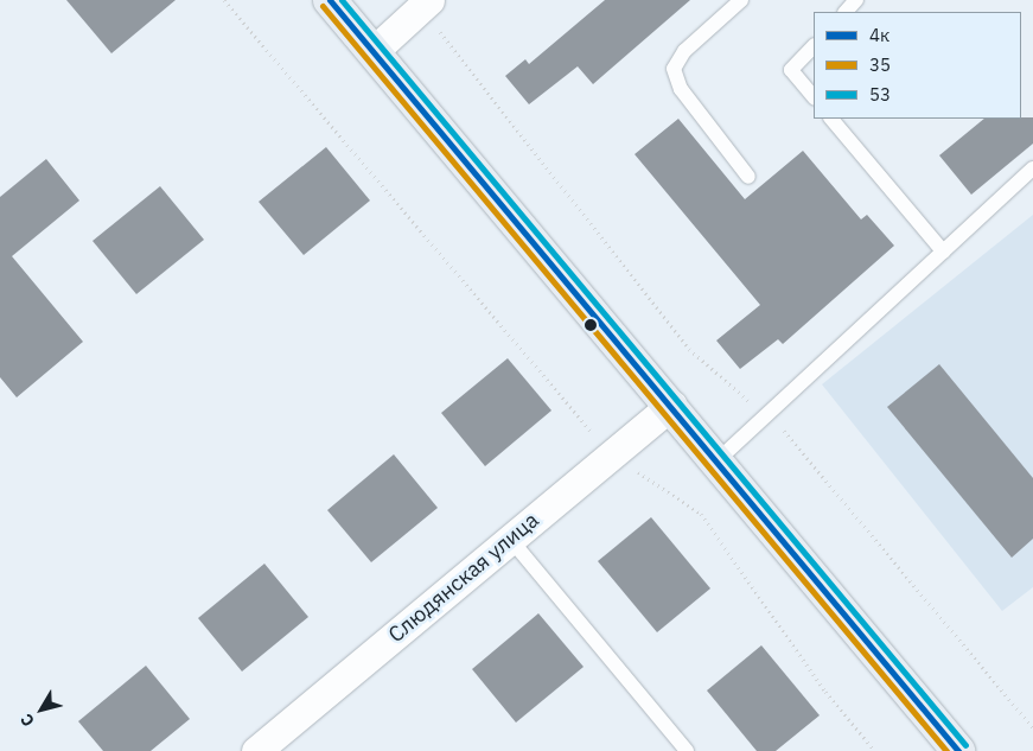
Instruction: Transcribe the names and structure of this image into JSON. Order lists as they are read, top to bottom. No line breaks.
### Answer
{"streets":{"street":["Слюдянская улица"]},"lines":["transit line 4к","transit line 53","transit line 35"],"legend":["4к","35","53"],"north":"bottom left"}
